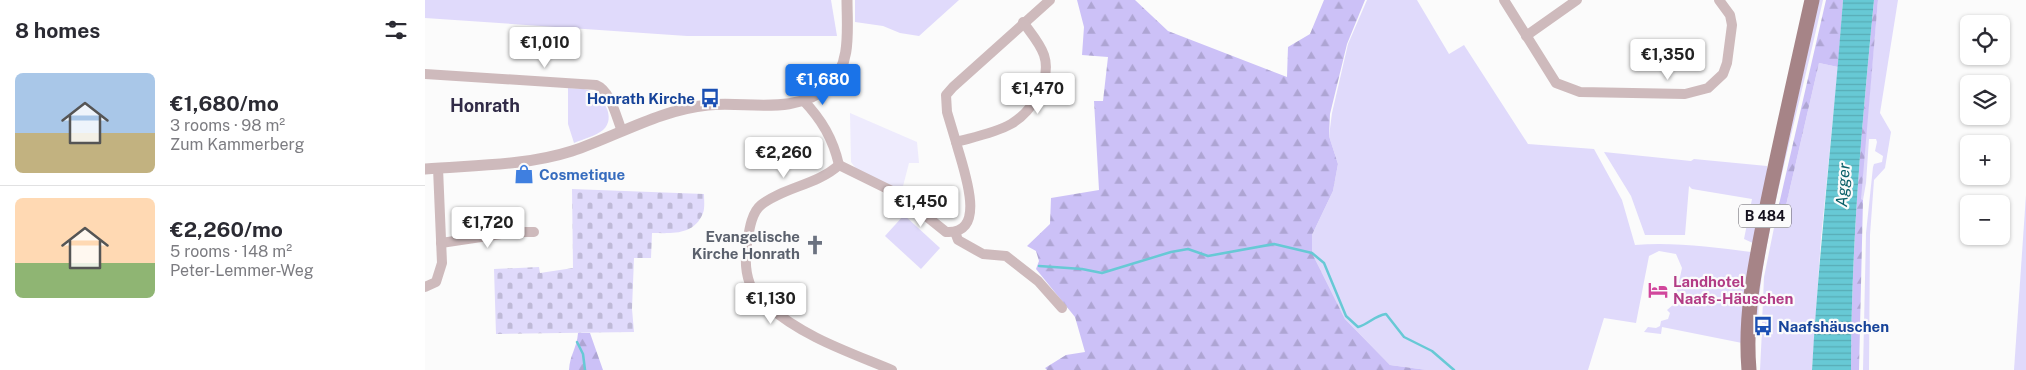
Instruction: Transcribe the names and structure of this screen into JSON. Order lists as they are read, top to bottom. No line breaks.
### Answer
{"streets":{"main road":["B 484"]},"districts":["Honrath"],"water":["Agger"],"places":{"bus stop":["Honrath Kirche","Naafshäuschen"],"shop":["Cosmetique"],"church":["Evangelische Kirche Honrath"],"hotel":["Landhotel Naafs-Häuschen"]},"page":{"heading":"8 homes","map_buttons":["+","−"],"price":["€1,010","€1,350","€1,680","€1,470","€2,260","€1,450","€1,720","€1,130"],"list":[{"name":"€1,680/mo","note":"3 rooms · 98 m² · Zum Kammerberg"},{"name":"€2,260/mo","note":"5 rooms · 148 m² · Peter-Lemmer-Weg"}]}}
